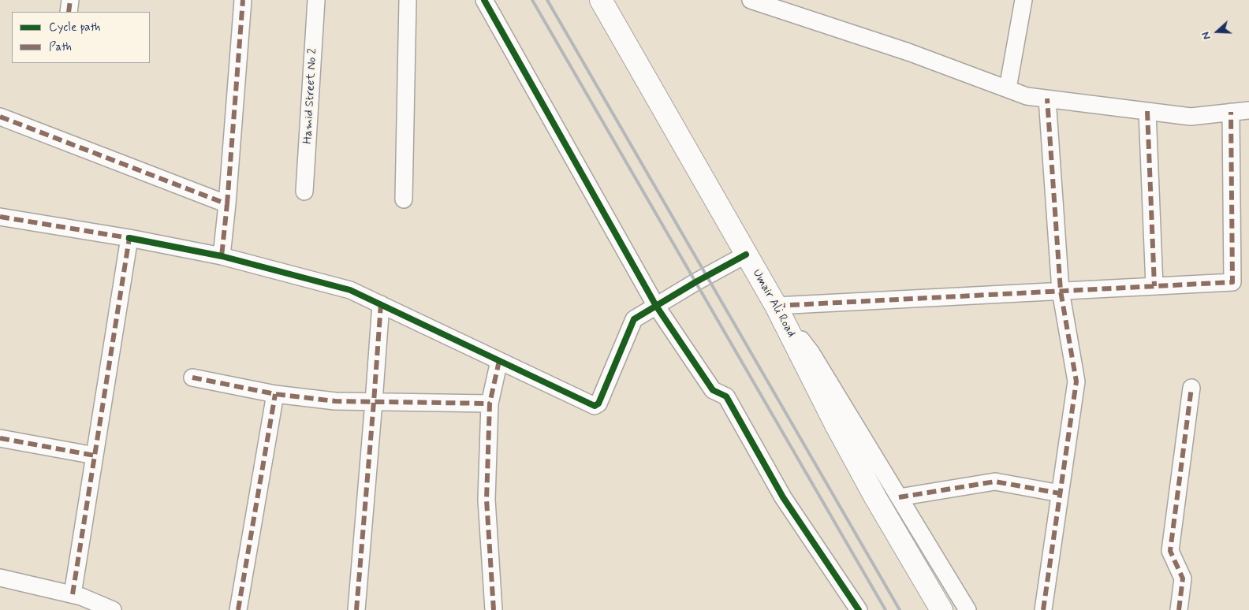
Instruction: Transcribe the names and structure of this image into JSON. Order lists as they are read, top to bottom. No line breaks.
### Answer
{"streets":{"street":["Hamid Street No 2","Umair Ali Road"]},"legend":["Cycle path","Path"],"north":"left"}
